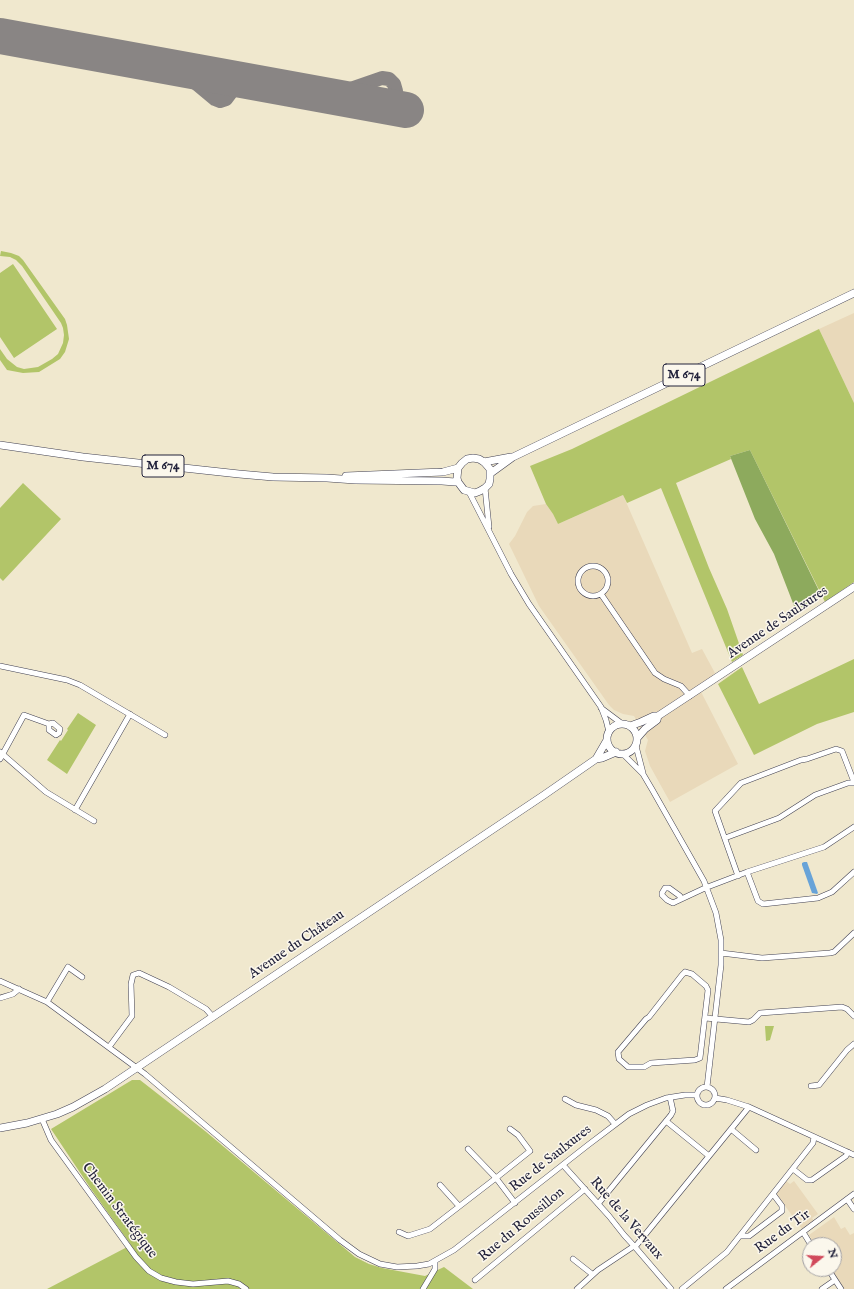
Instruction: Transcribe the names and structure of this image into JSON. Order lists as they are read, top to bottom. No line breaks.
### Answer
{"streets":{"main road":["M 674","Avenue de Saulxures","Avenue du Château"],"street":["Rue de Saulxures","Chemin Stratégique","Rue de la Vervaux","Rue du Roussillon","Rue du Tir"]},"crossings":[["Avenue du Château","Chemin Stratégique"],["Rue de Saulxures","Rue de la Vervaux"],["Rue de la Vervaux","Rue du Roussillon"]],"north":"right"}
